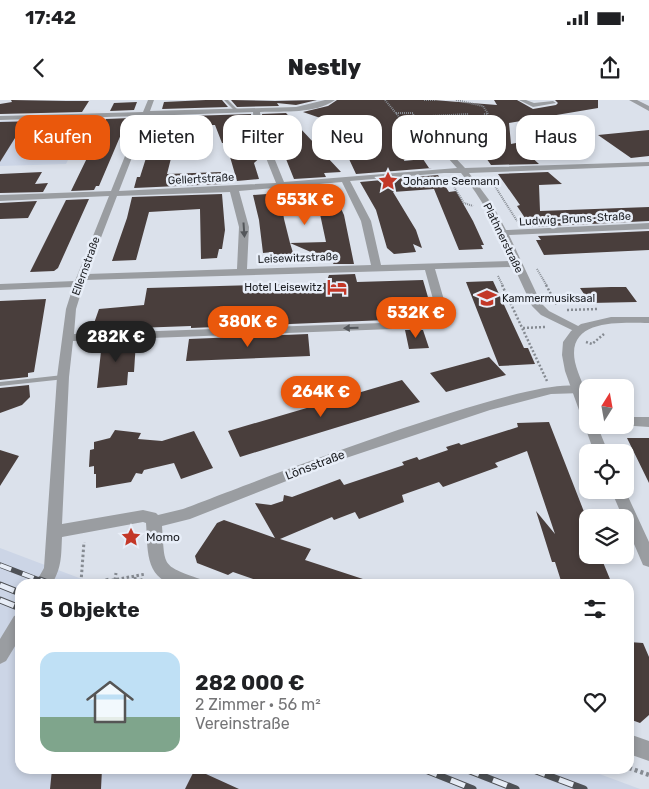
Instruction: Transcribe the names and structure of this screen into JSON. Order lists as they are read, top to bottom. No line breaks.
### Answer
{"streets":{"street":["Gellertstraße","Ludwig-Bruns-Straße","Plathnerstraße","Leisewitzstraße","Ellernstraße","Lönsstraße"]},"crossings":[["Gellertstraße","Plathnerstraße"],["Gellertstraße","Ellernstraße"],["Ludwig-Bruns-Straße","Plathnerstraße"],["Plathnerstraße","Leisewitzstraße"],["Leisewitzstraße","Ellernstraße"],["Ellernstraße","Lönsstraße"]],"places":{"place":["Johanne Seemann","Momo"],"hotel":["Hotel Leisewitz"],"school or university":["Kammermusiksaal"]},"north":"top","page":{"status":"17:42","header":"Nestly","chip":["Kaufen","Mieten","Filter","Neu","Wohnung","Haus"],"price":["553K €","532K €","380K €","282K €","264K €"],"heading":"5 Objekte","list":[{"name":"282 000 €","note":"2 Zimmer · 56 m² · Vereinstraße"}]}}
